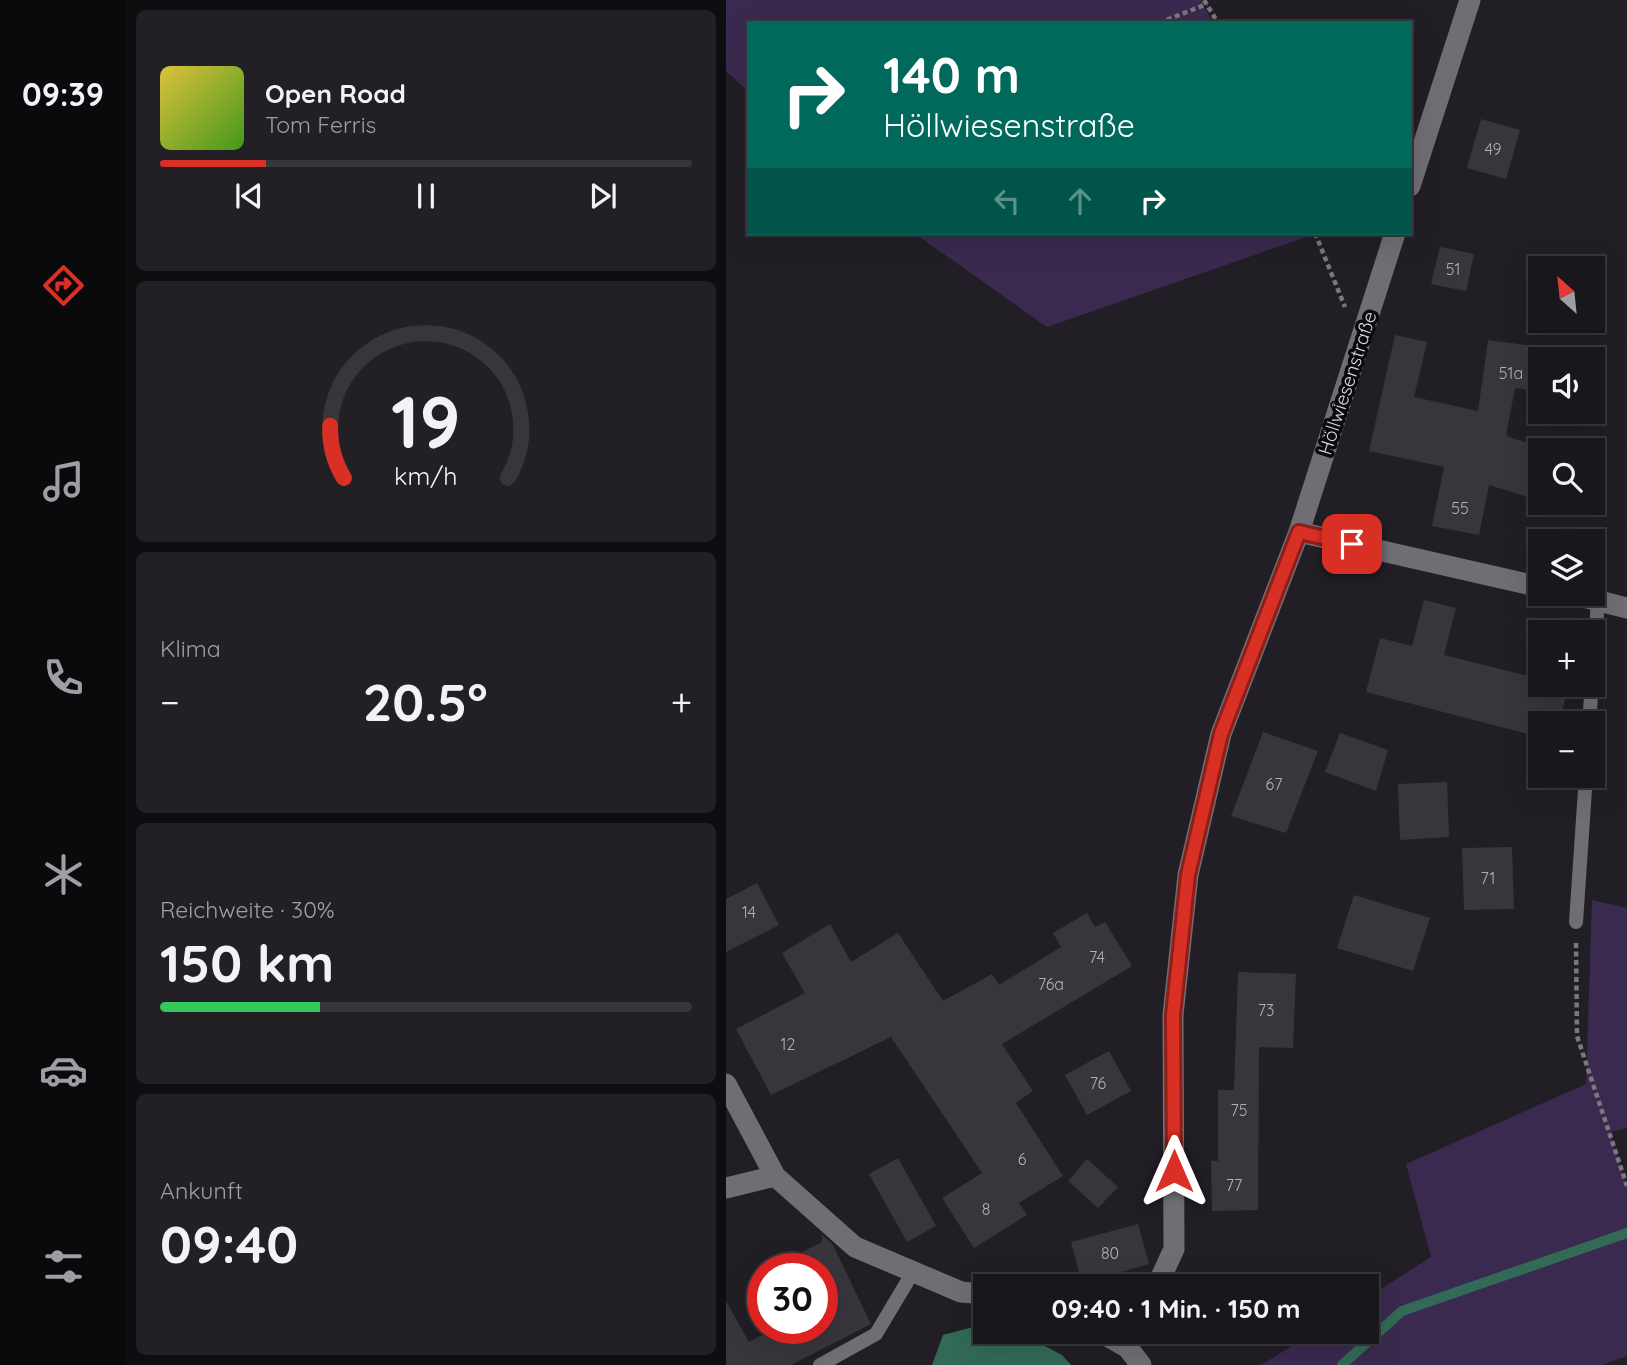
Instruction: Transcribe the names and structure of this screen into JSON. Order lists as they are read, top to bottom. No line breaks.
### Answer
{"streets":{"street":["Höllwiesenstraße"]},"house_numbers":["49","51","51a","55","67","71","14","74","76a","73","12","76","75","6","77","8","80"],"north":"top left","page":{"tabs":"09:39","turn":["140 m","Höllwiesenstraße"],"song":["Open Road","Tom Ferris"],"map_buttons":["+","−"],"tile":["Klima",["Reichweite · 30%","150 km"],["Ankunft","09:40"]],"heat":["−","20.5°","+"],"limit":"30","trip":"09:40 · 1 Min. · 150 m","gauge":["19","km/h"]}}
